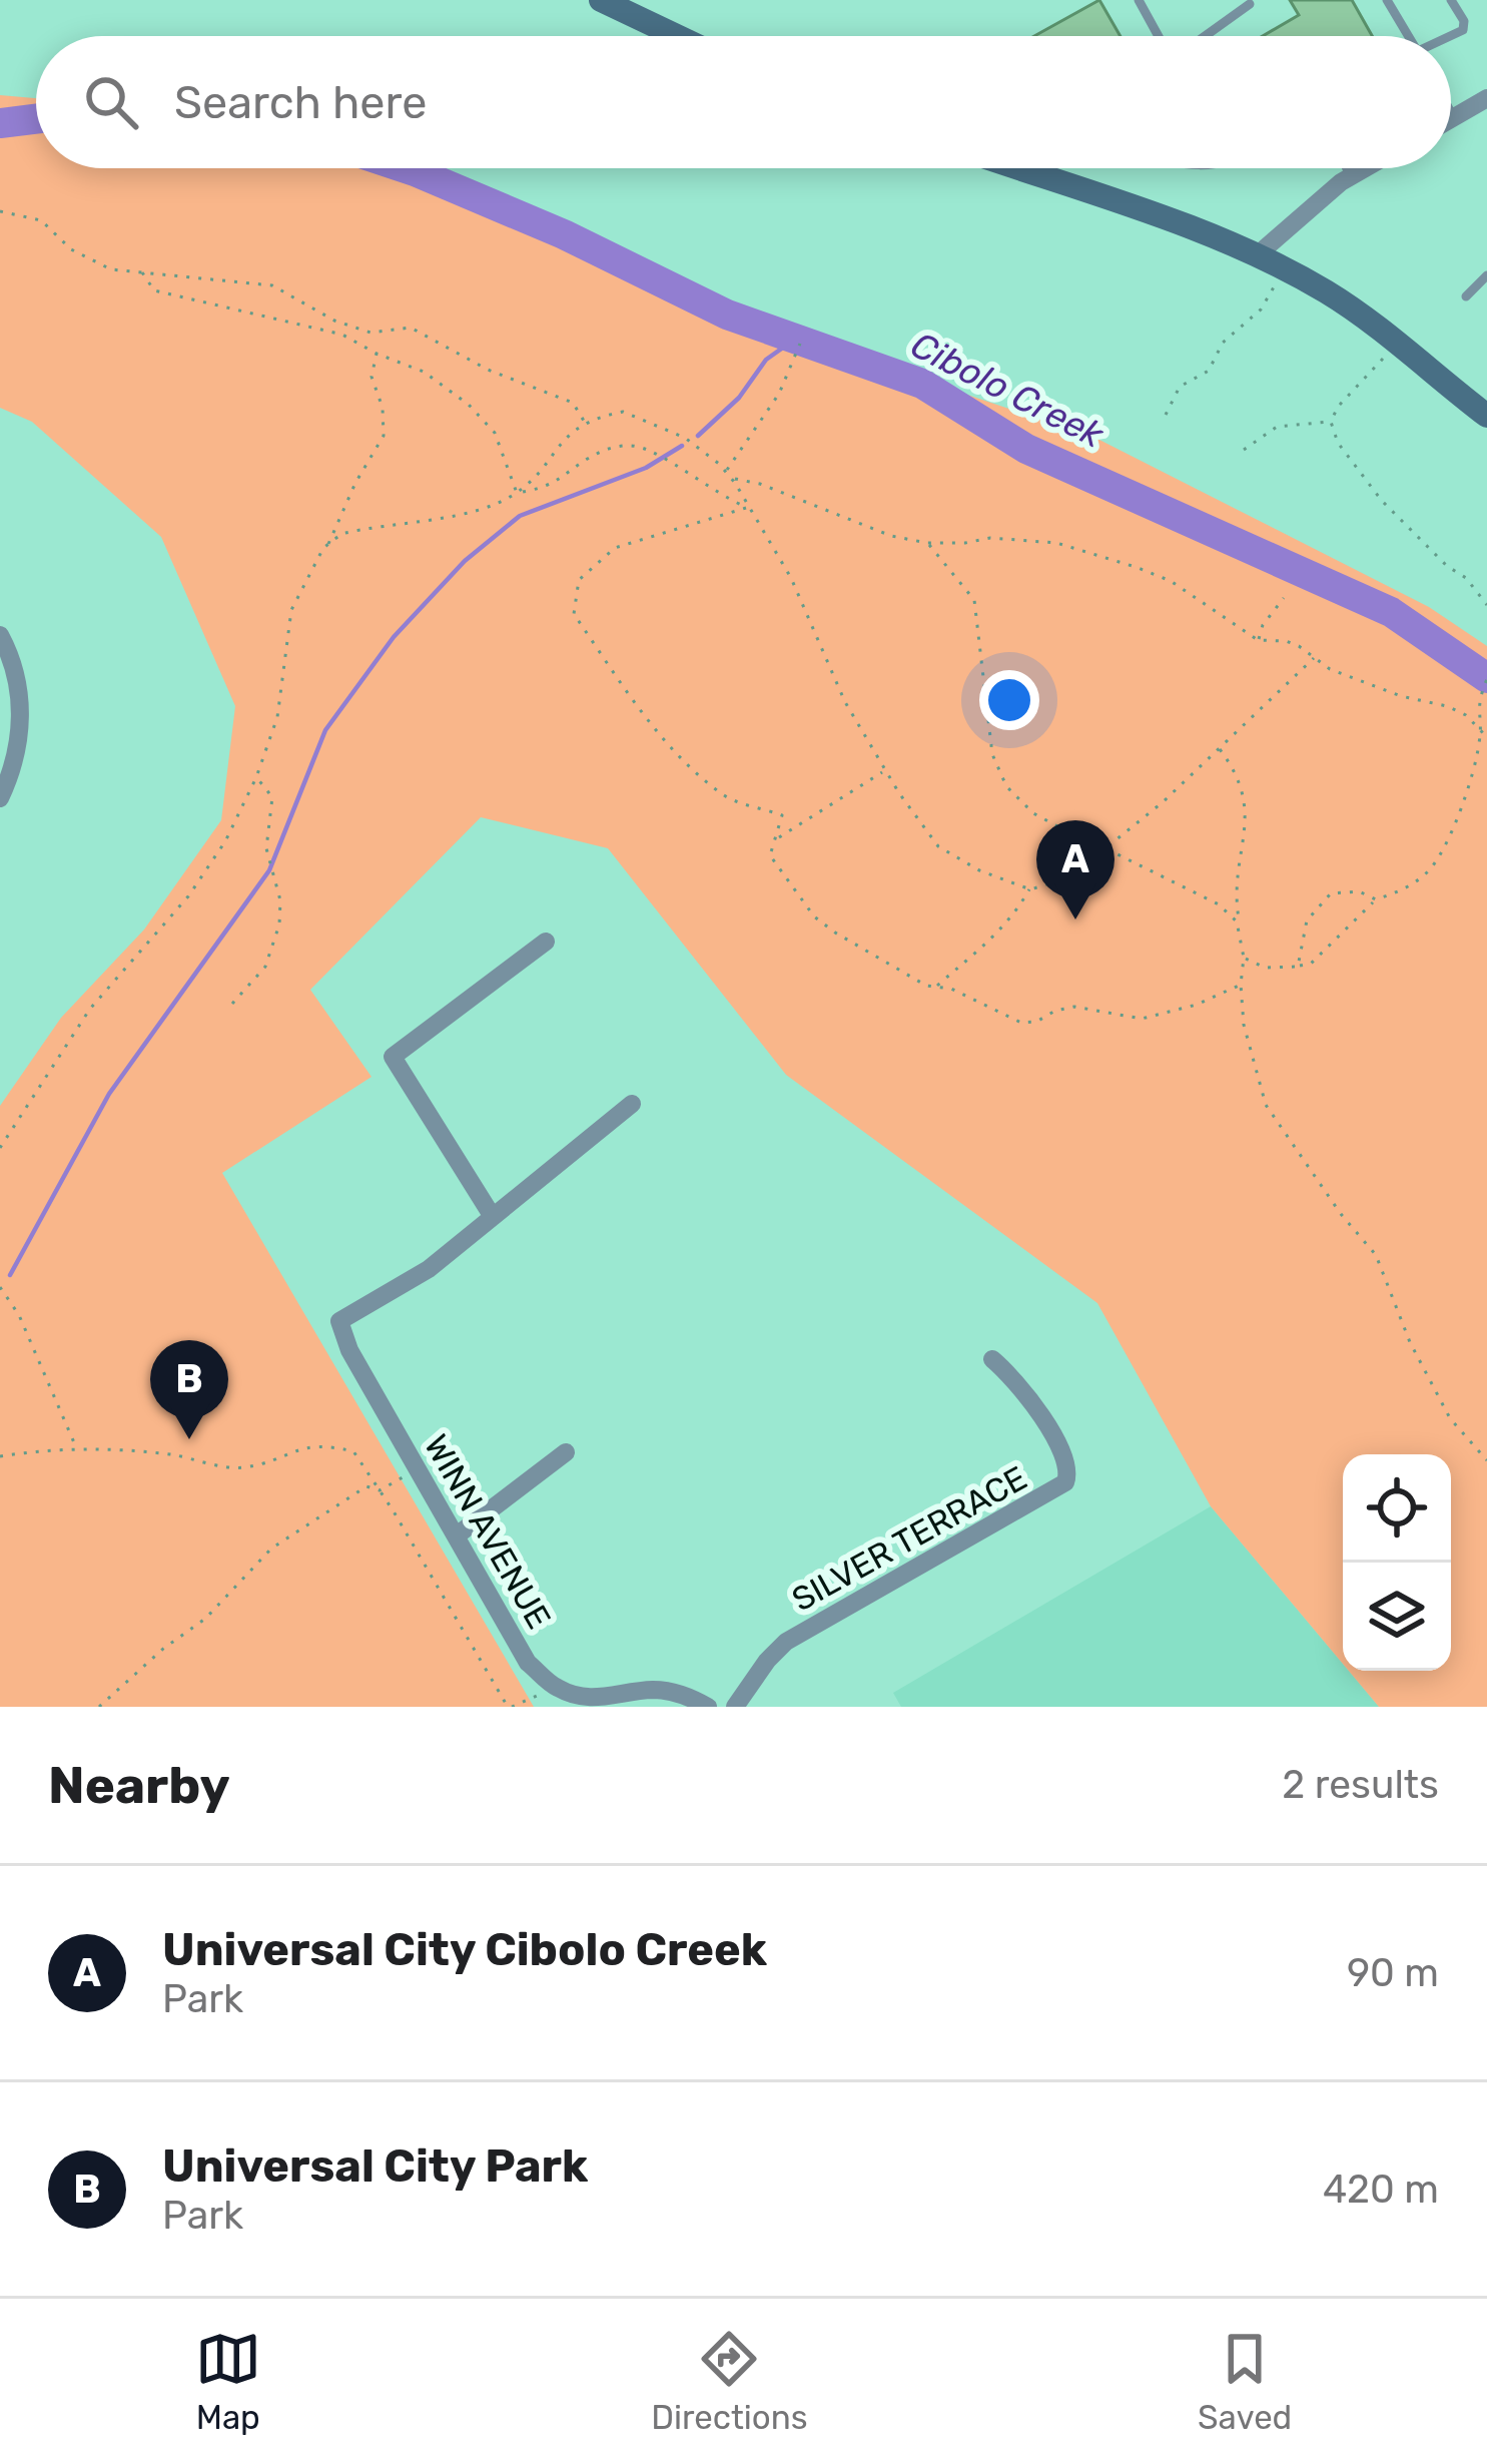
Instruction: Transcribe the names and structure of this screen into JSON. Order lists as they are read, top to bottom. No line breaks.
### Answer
{"streets":{"street":["WINN AVENUE","SILVER TERRACE"]},"water":["Cibolo Creek"],"page":{"search":"Search here","pins":["A","B"],"heading":["Nearby","2 results"],"list":[{"mark":"A","name":"Universal City Cibolo Creek","note":"Park","value":"90 m"},{"mark":"B","name":"Universal City Park","note":"Park","value":"420 m"}],"nav":["Map","Directions","Saved"]}}
